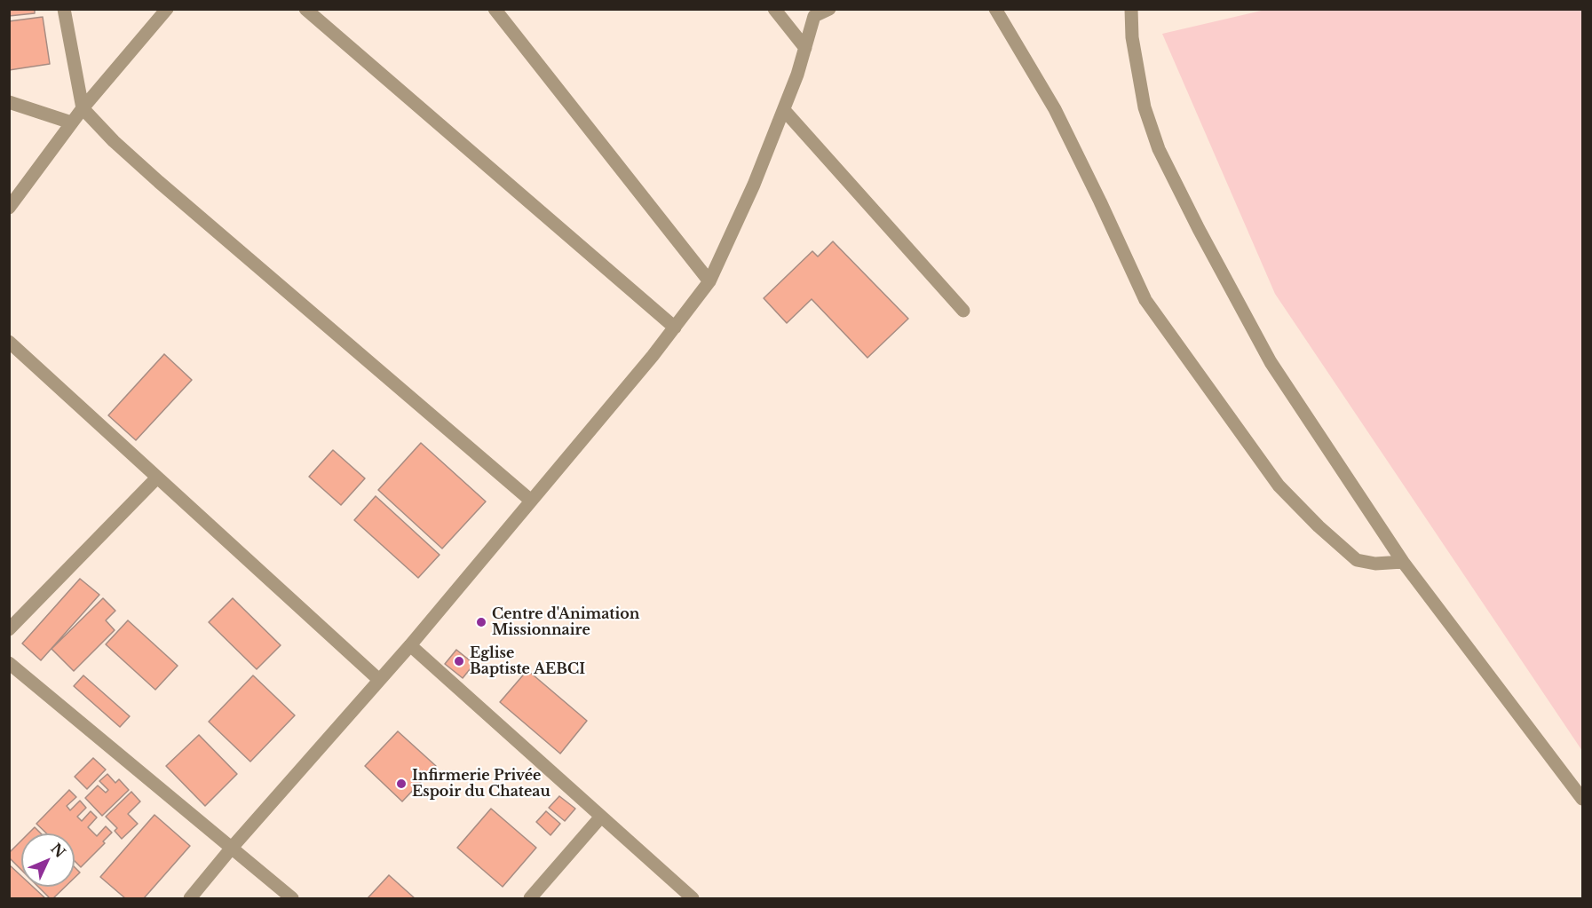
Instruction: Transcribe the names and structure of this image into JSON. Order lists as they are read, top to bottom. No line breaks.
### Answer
{"places":["Centre d'Animation Missionnaire","Eglise Baptiste AEBCI","Infirmerie Privée Espoir du Chateau"],"north":"top right"}
